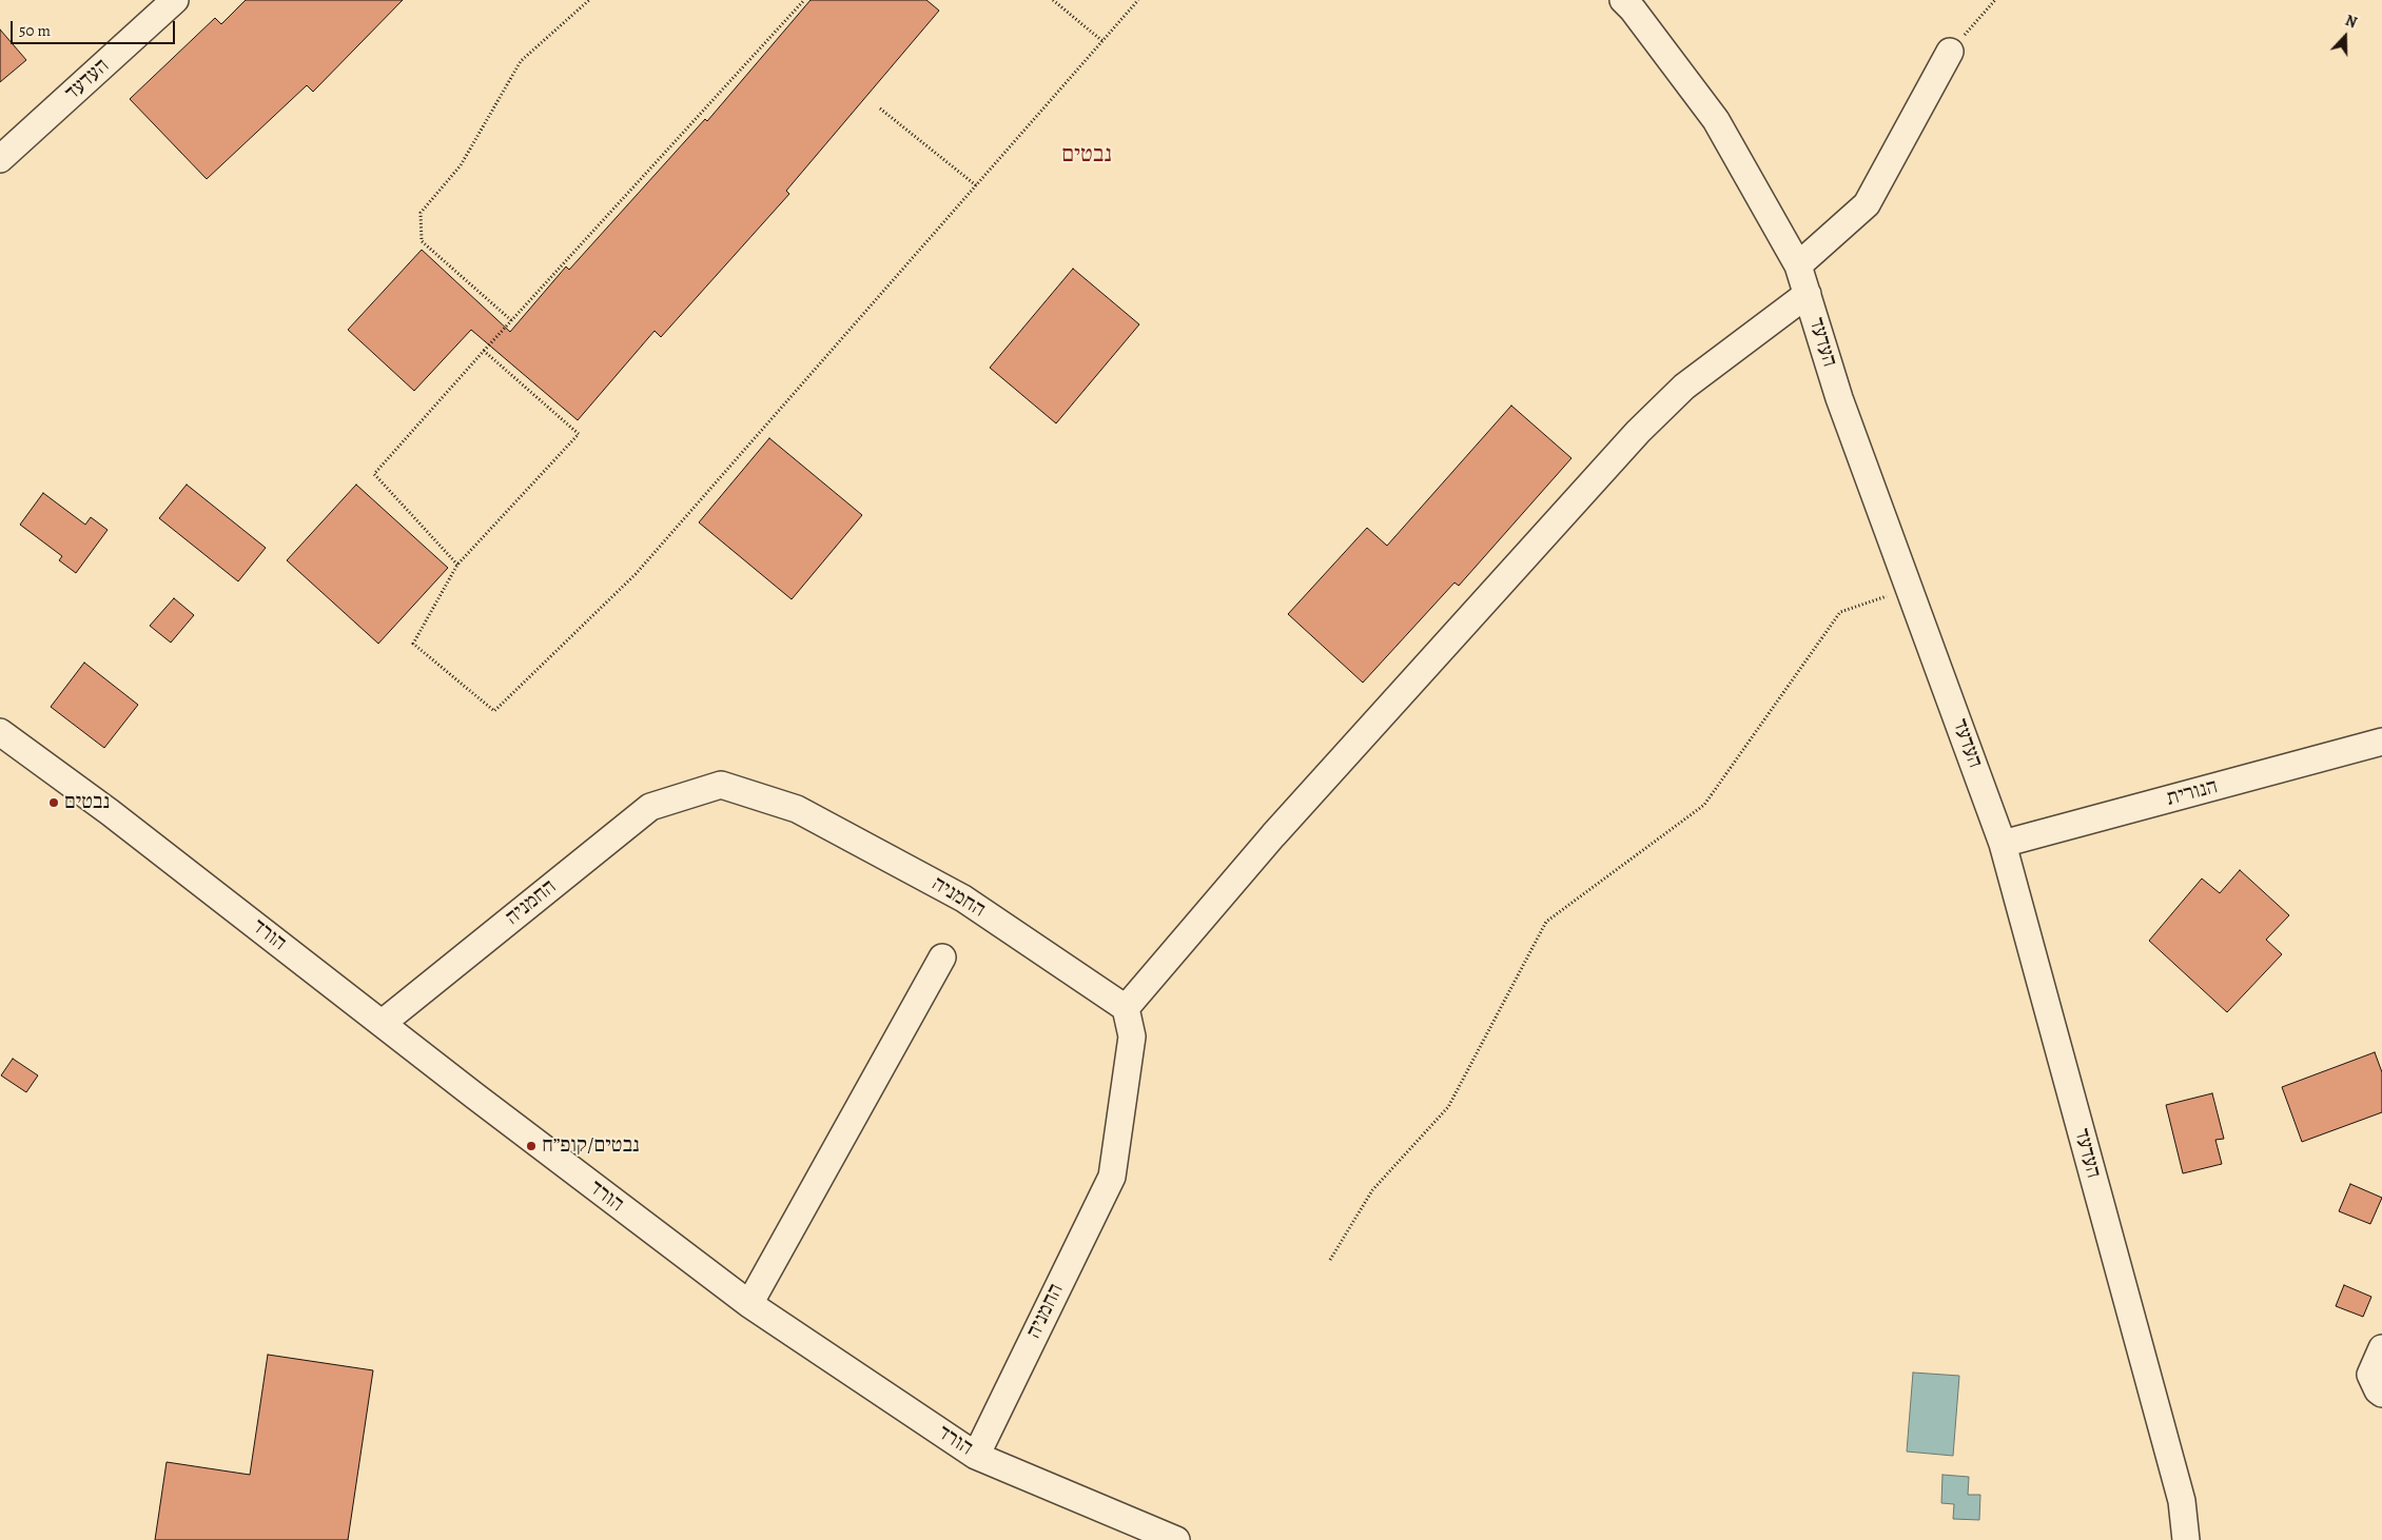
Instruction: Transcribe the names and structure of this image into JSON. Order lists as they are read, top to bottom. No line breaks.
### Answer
{"streets":{"street":["העדעד","הנורית","החמניה","הורד"]},"crossings":[["העדעד","הנורית"],["החמניה","הורד"]],"districts":["נבטים"],"places":["נבטים","נבטים/קופ״ח"],"scale_bar":"50 m","north":"top"}
